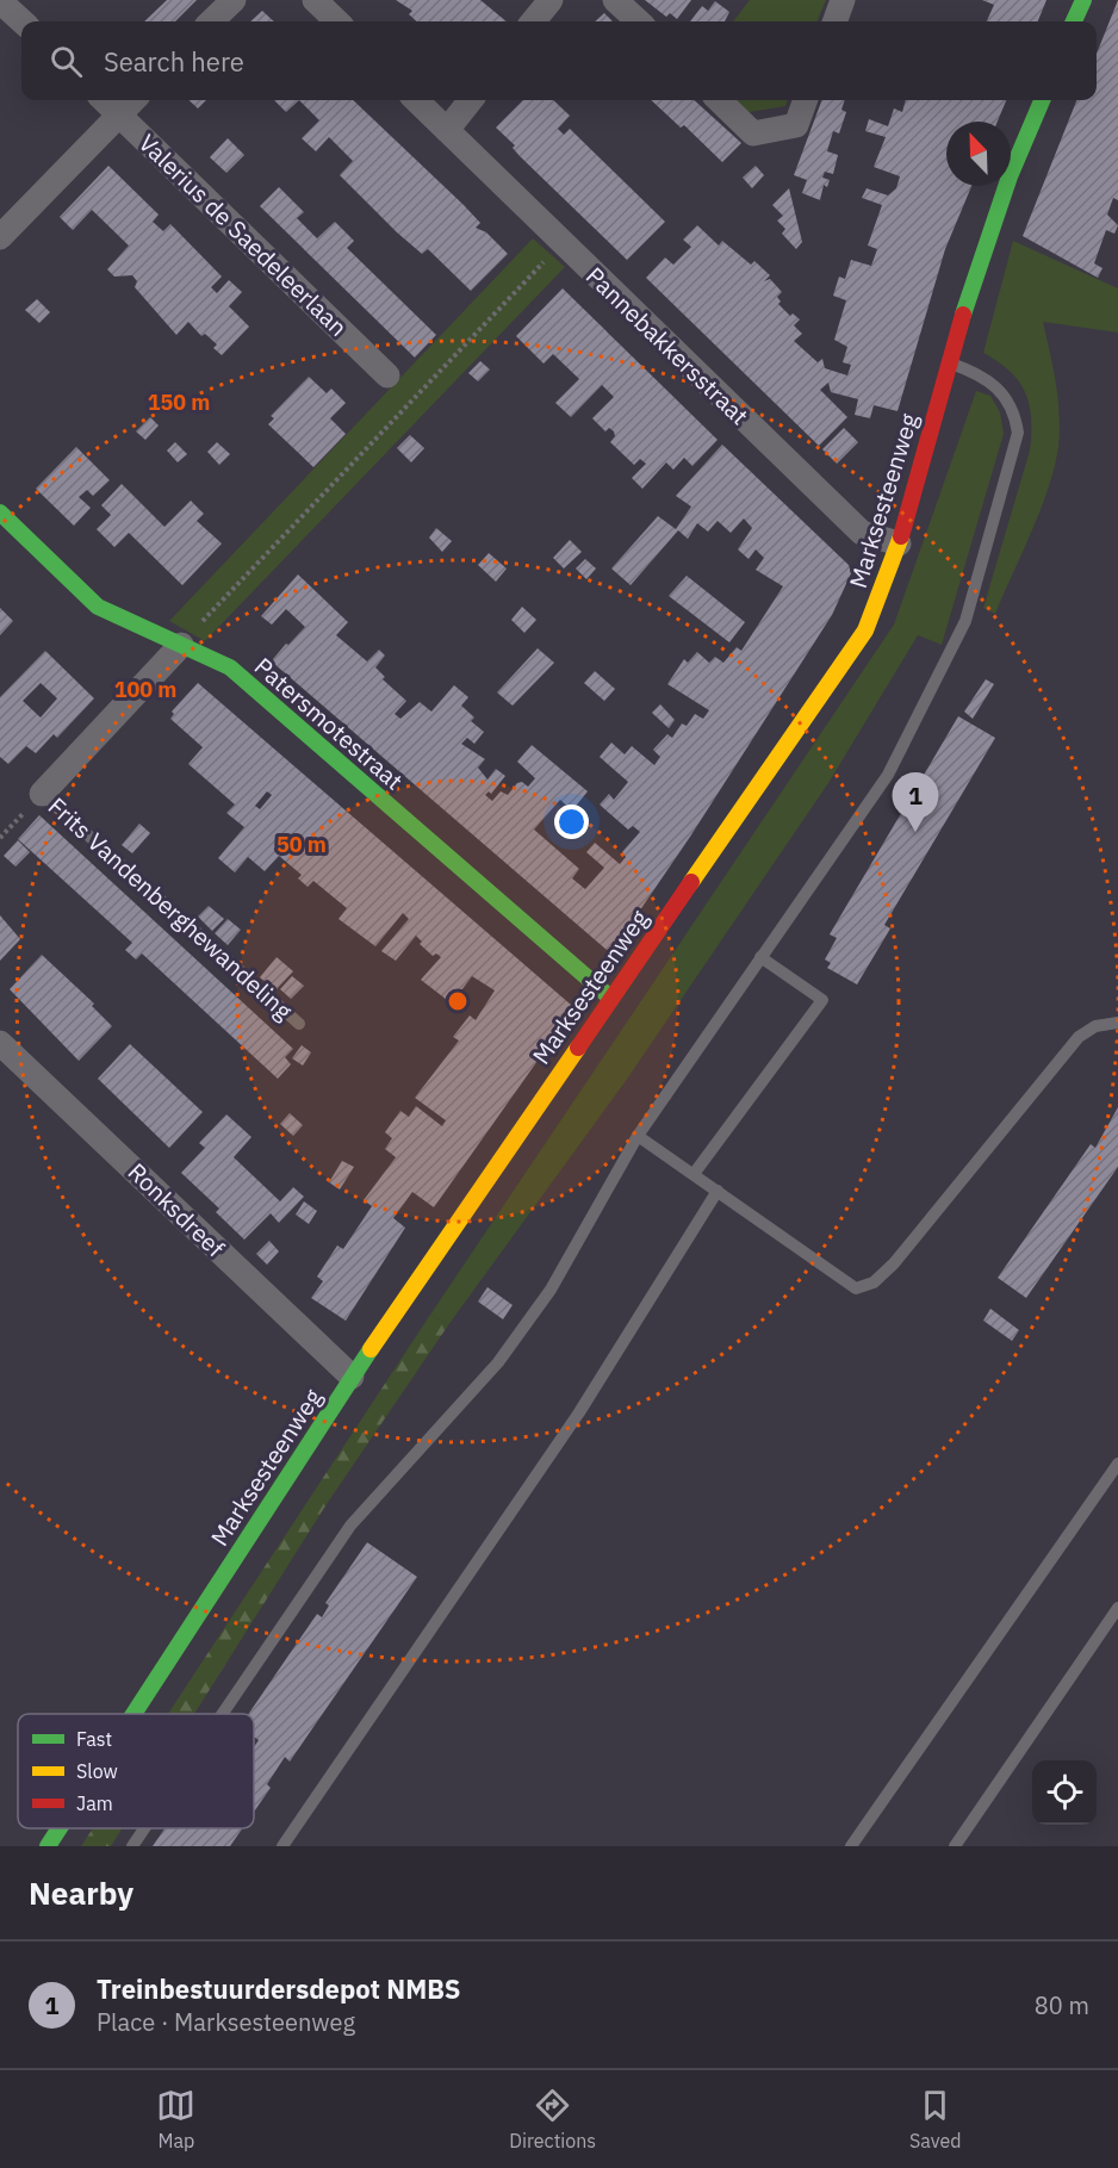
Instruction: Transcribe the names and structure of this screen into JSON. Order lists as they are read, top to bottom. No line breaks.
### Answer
{"streets":{"street":["Valerius de Saedeleerlaan","Pannebakkersstraat","Marksesteenweg","Patersmotestraat","Frits Vandenberghewandeling","Ronksdreef"]},"crossings":[["Pannebakkersstraat","Marksesteenweg"],["Marksesteenweg","Patersmotestraat"],["Marksesteenweg","Ronksdreef"],["Patersmotestraat","Frits Vandenberghewandeling"]],"legend":["Fast","Slow","Jam"],"north":"top left","page":{"search":"Search here","pins":"1","heading":"Nearby","list":[{"mark":"1","name":"Treinbestuurdersdepot NMBS","note":"Place · Marksesteenweg","value":"80 m"}],"nav":["Map","Directions","Saved"]},"rings":["150 m","100 m","50 m"]}
